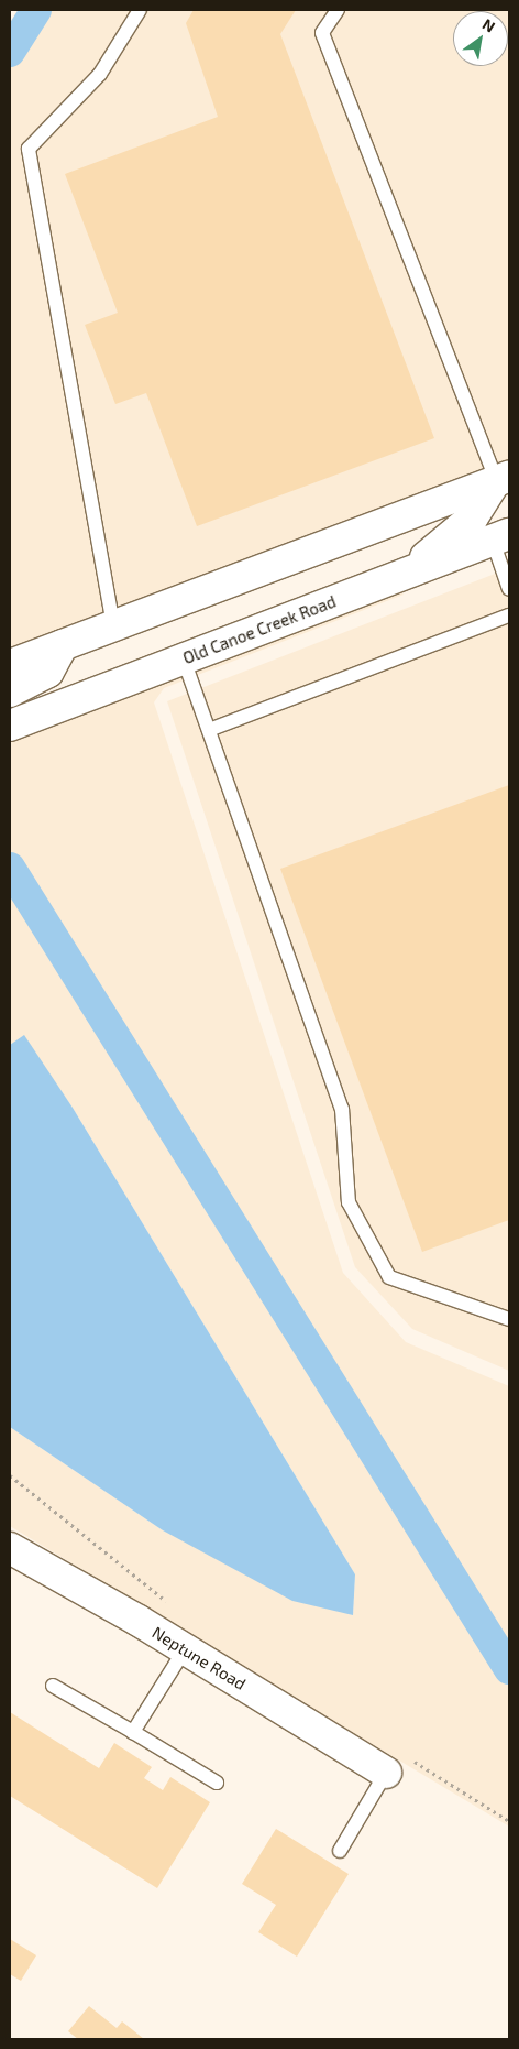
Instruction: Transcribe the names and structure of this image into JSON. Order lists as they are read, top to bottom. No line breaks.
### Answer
{"streets":{"main road":["Old Canoe Creek Road","Neptune Road"]},"north":"top right"}
